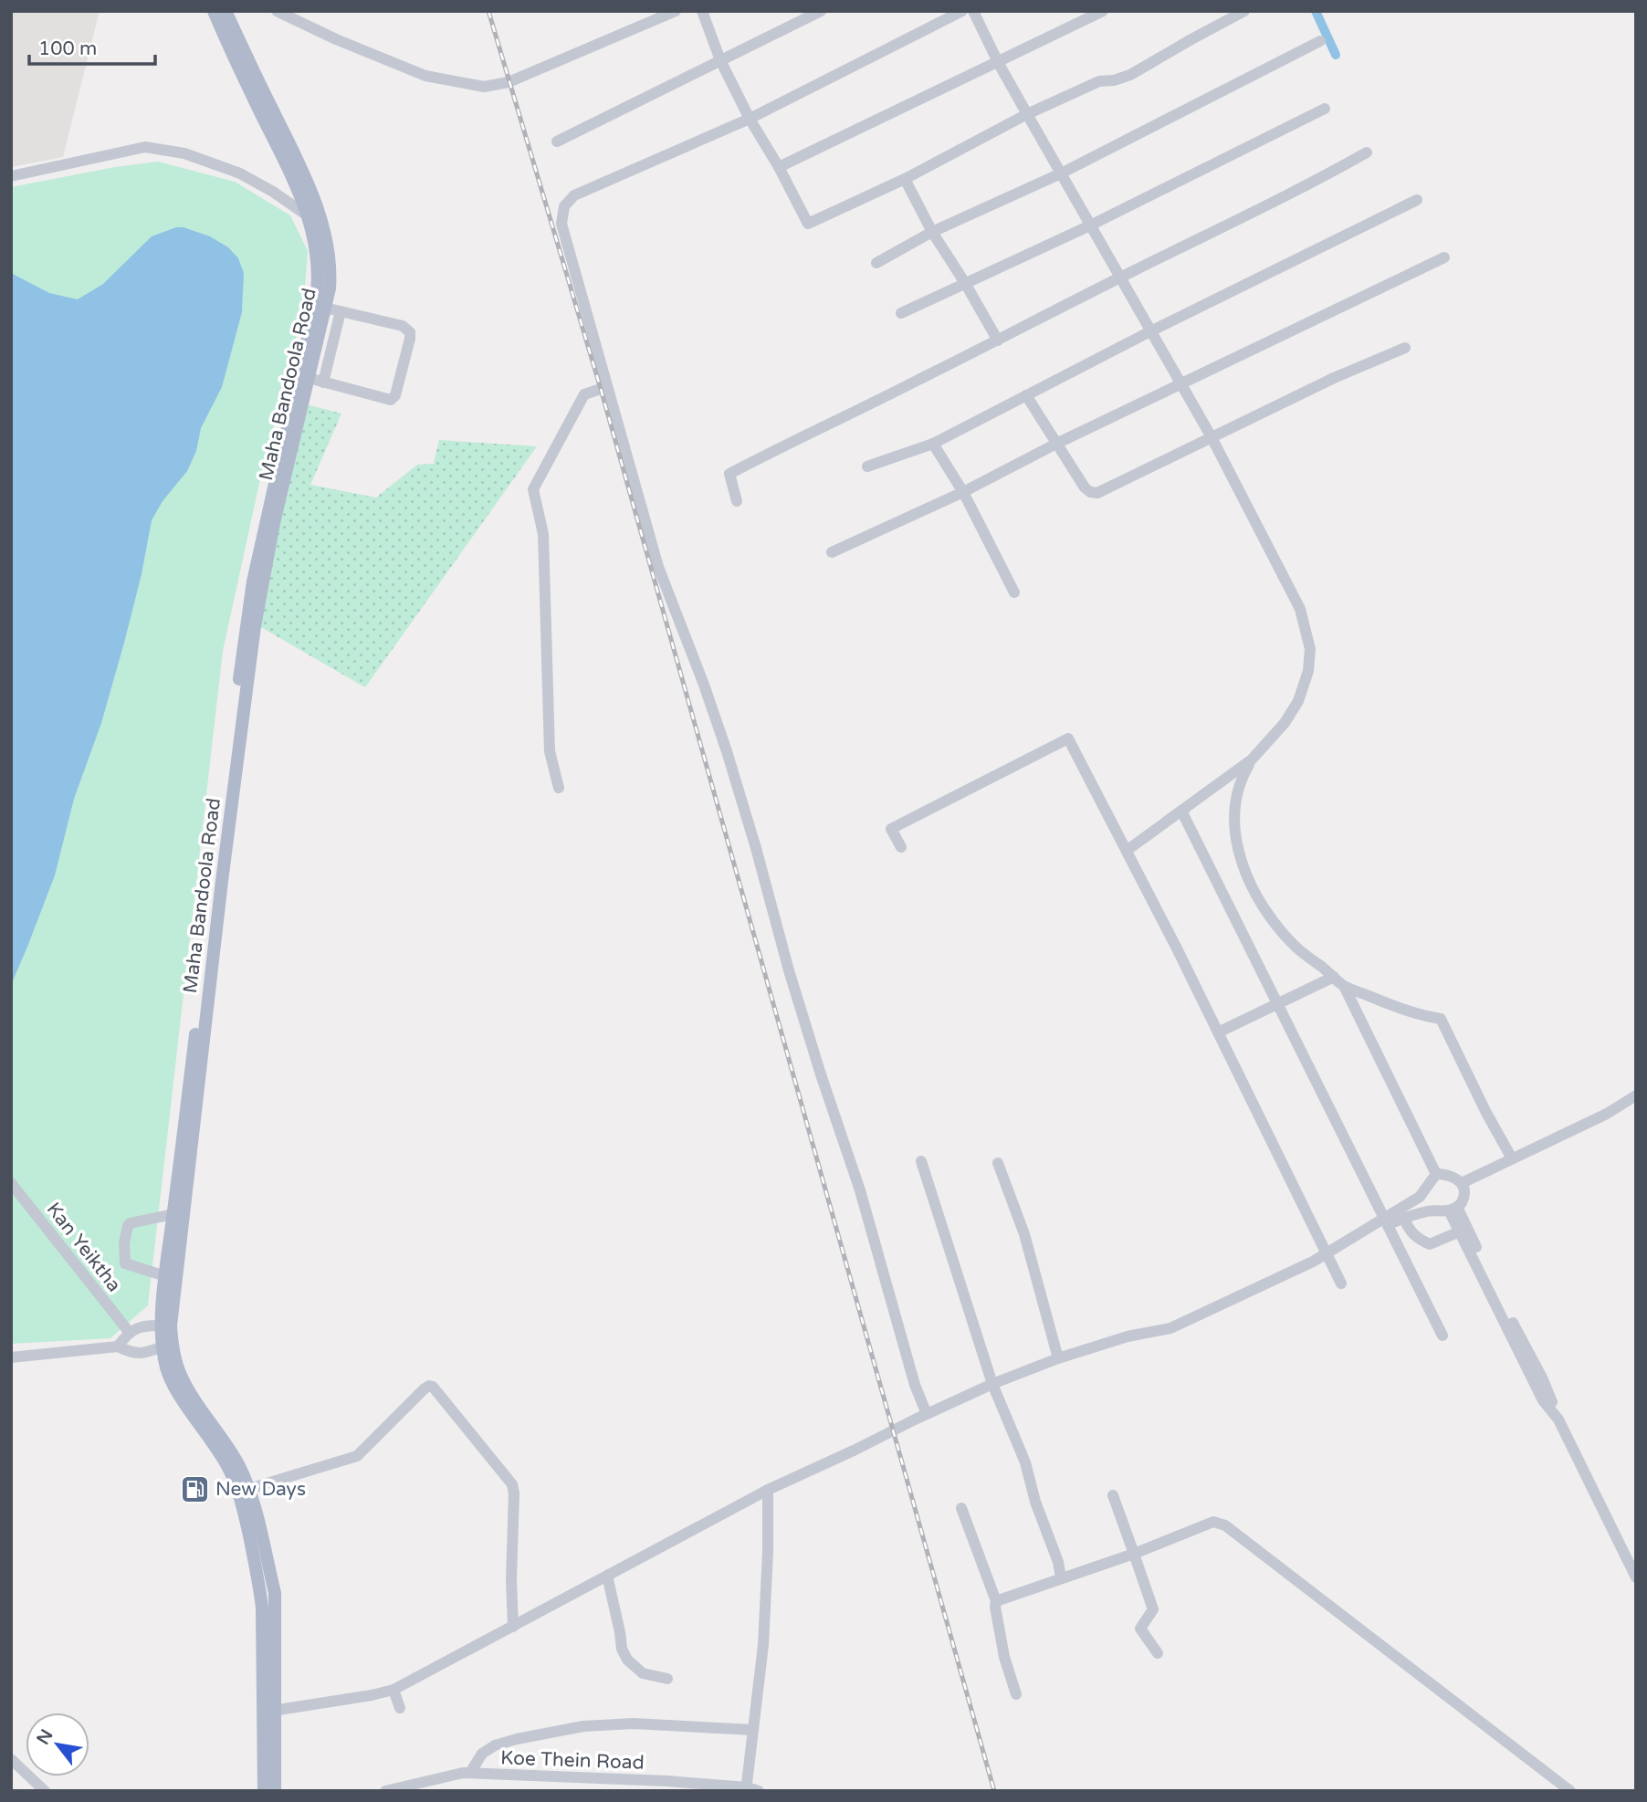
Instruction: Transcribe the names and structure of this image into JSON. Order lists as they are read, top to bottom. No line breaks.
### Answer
{"streets":{"main road":["Maha Bandoola Road"],"street":["Kan Yeiktha","Koe Thein Road"]},"places":{"fuel station":["New Days"]},"scale_bar":"100 m","north":"top left"}
